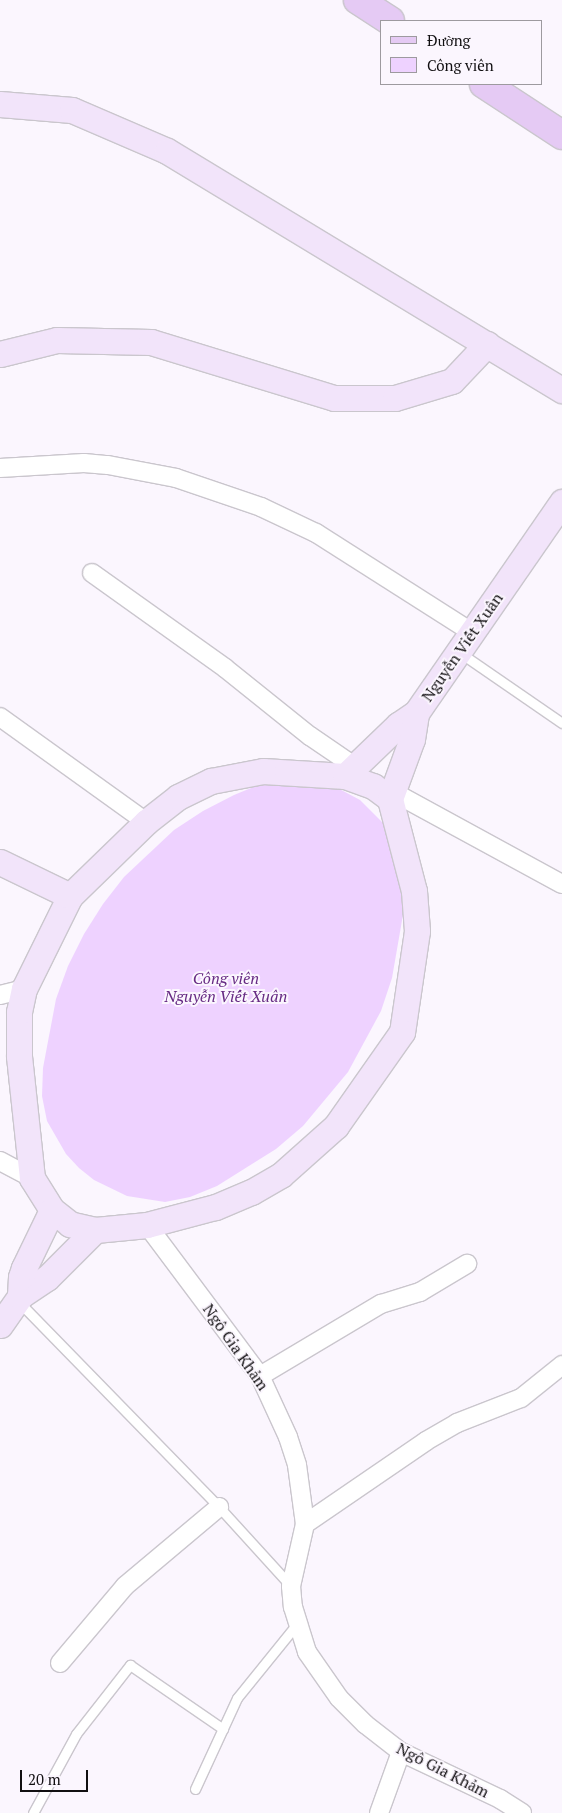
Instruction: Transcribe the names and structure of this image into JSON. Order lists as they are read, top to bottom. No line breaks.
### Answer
{"streets":{"street":["Nguyễn Viết Xuân","Ngô Gia Khảm"]},"parks":["Công viên Nguyễn Viết Xuân"],"legend":["Đường","Công viên"],"scale_bar":"20 m"}
